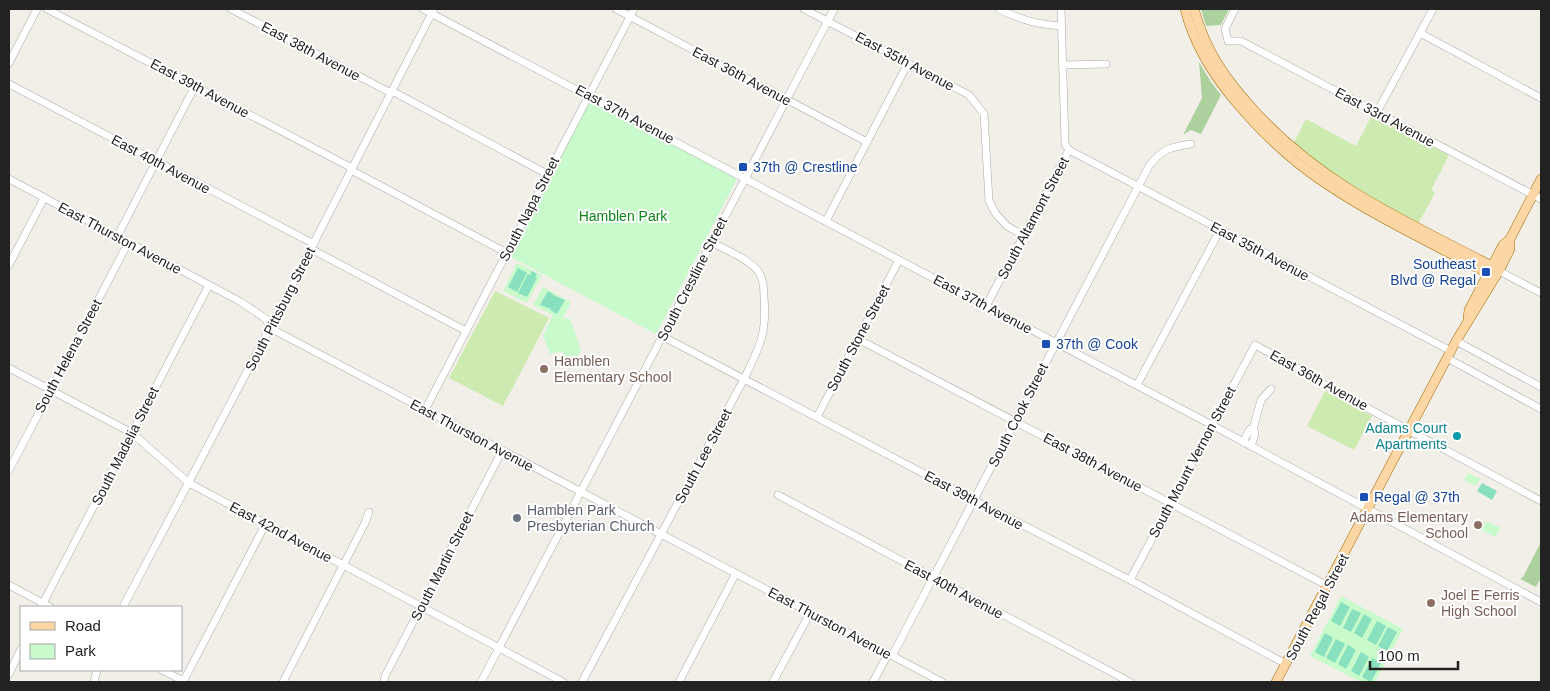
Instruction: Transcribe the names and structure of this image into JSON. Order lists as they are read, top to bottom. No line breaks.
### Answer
{"streets":{"main road":["South Regal Street"],"street":["East 38th Avenue","East 35th Avenue","East 36th Avenue","East 39th Avenue","East 37th Avenue","East 33rd Avenue","East 40th Avenue","South Napa Street","South Altamont Street","East Thurston Avenue","South Crestline Street","South Pittsburg Street","South Stone Street","South Helena Street","South Cook Street","South Madelia Street","South Lee Street","South Mount Vernon Street","East 42nd Avenue","South Martin Street"]},"crossings":[["East 38th Avenue","South Napa Street"],["East 38th Avenue","South Pittsburg Street"],["East 38th Avenue","South Stone Street"],["East 38th Avenue","South Cook Street"],["East 38th Avenue","South Mount Vernon Street"],["East 38th Avenue","South Regal Street"],["East 35th Avenue","South Altamont Street"],["East 35th Avenue","South Crestline Street"],["East 35th Avenue","South Cook Street"],["East 35th Avenue","South Regal Street"],["East 36th Avenue","South Napa Street"],["East 36th Avenue","South Crestline Street"],["East 36th Avenue","South Mount Vernon Street"],["East 36th Avenue","South Regal Street"],["East 39th Avenue","South Napa Street"],["East 39th Avenue","South Crestline Street"],["East 39th Avenue","South Pittsburg Street"],["East 39th Avenue","South Stone Street"],["East 39th Avenue","South Cook Street"],["East 39th Avenue","South Lee Street"],["East 39th Avenue","South Mount Vernon Street"],["East 39th Avenue","South Regal Street"],["East 37th Avenue","South Napa Street"],["East 37th Avenue","South Altamont Street"],["East 37th Avenue","South Crestline Street"],["East 37th Avenue","South Pittsburg Street"],["East 37th Avenue","South Stone Street"],["East 37th Avenue","South Cook Street"],["East 37th Avenue","South Mount Vernon Street"],["East 37th Avenue","South Regal Street"],["East 33rd Avenue","South Regal Street"],["East 40th Avenue","South Napa Street"],["East 40th Avenue","South Pittsburg Street"],["East 40th Avenue","South Cook Street"],["South Napa Street","East Thurston Avenue"],["East Thurston Avenue","South Crestline Street"],["East Thurston Avenue","South Pittsburg Street"],["East Thurston Avenue","South Helena Street"],["East Thurston Avenue","South Cook Street"],["East Thurston Avenue","South Madelia Street"],["East Thurston Avenue","South Lee Street"],["East Thurston Avenue","South Martin Street"],["South Crestline Street","South Lee Street"],["South Crestline Street","East 42nd Avenue"],["South Pittsburg Street","East 42nd Avenue"],["South Helena Street","East 42nd Avenue"],["South Madelia Street","East 42nd Avenue"],["East 42nd Avenue","South Martin Street"]],"parks":["Hamblen Park"],"places":{"transit":["37th @ Crestline","Southeast Blvd @ Regal","37th @ Cook","Regal @ 37th"],"other":["Hamblen Elementary School","Adams Court Apartments","Hamblen Park Presbyterian Church","Adams Elementary School","Joel E Ferris High School"]},"legend":["Road","Park"],"scale_bar":"100 m"}
